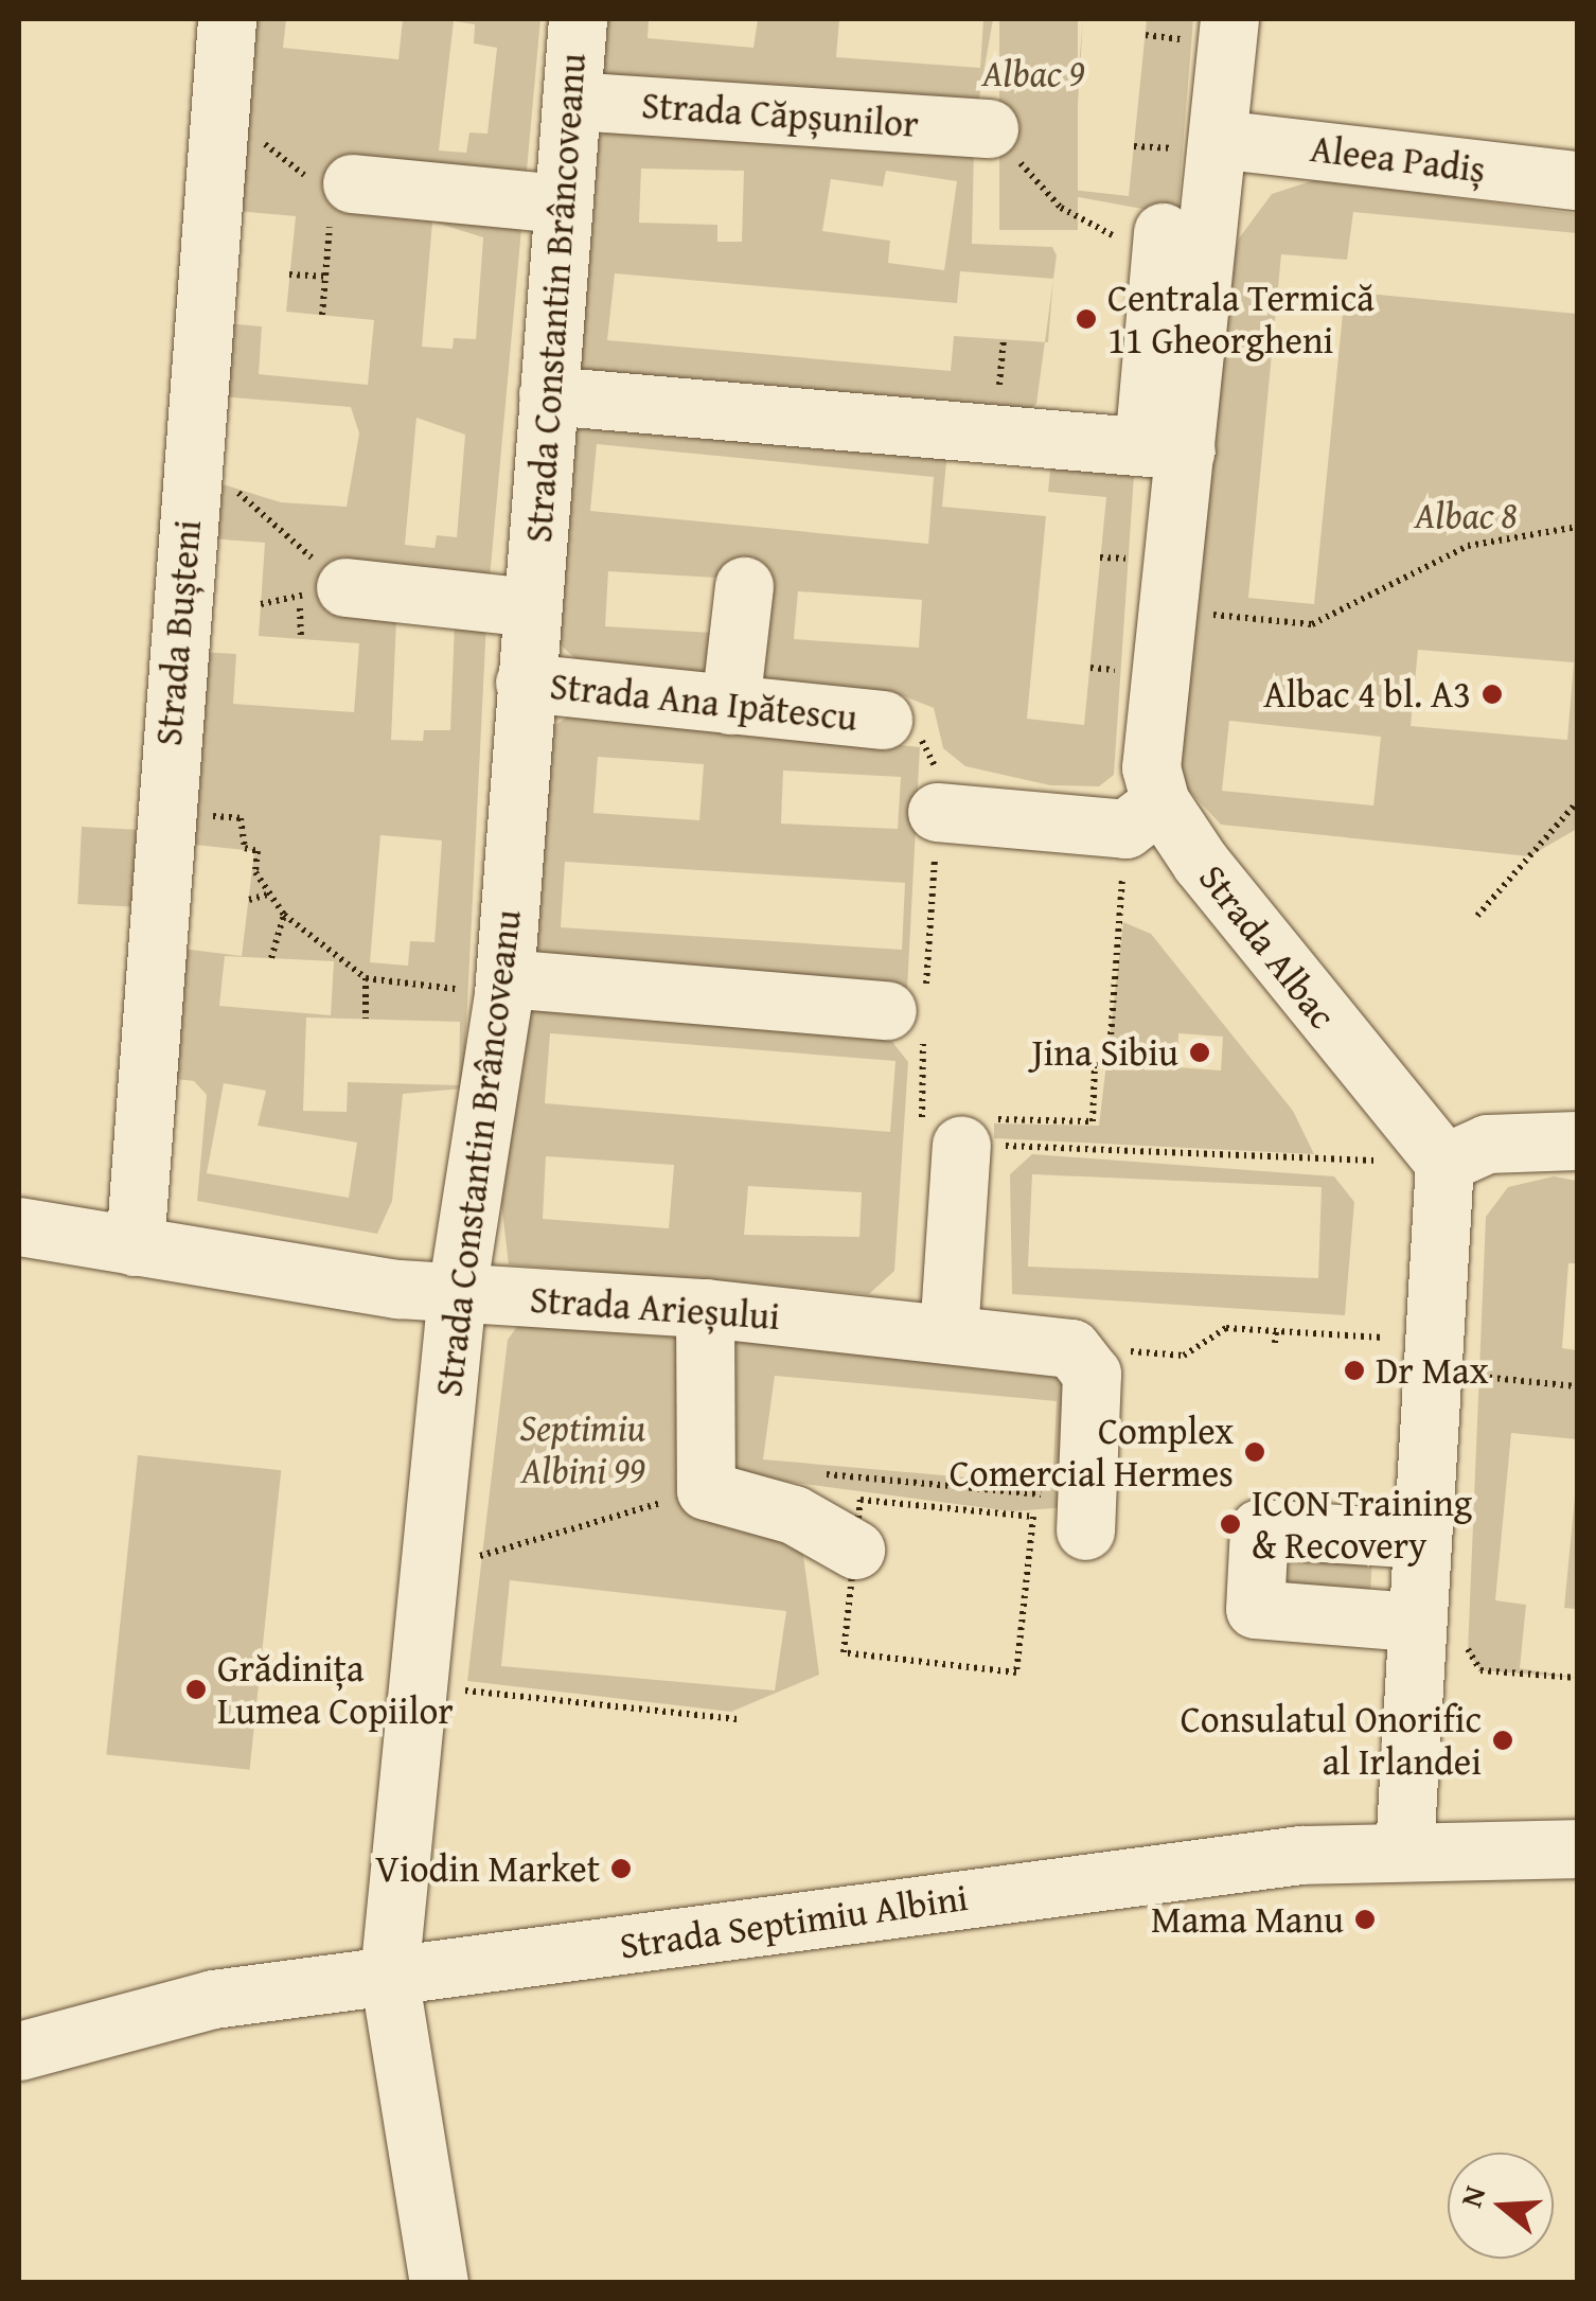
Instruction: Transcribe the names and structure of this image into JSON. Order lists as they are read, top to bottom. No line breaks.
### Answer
{"streets":{"street":["Strada Căpșunilor","Aleea Padiș","Strada Constantin Brâncoveanu","Strada Bușteni","Strada Ana Ipătescu","Strada Albac","Strada Arieșului","Strada Septimiu Albini"]},"crossings":[["Strada Căpșunilor","Strada Constantin Brâncoveanu"],["Strada Constantin Brâncoveanu","Strada Ana Ipătescu"],["Strada Constantin Brâncoveanu","Strada Arieșului"],["Strada Constantin Brâncoveanu","Strada Septimiu Albini"],["Strada Bușteni","Strada Arieșului"]],"parks":["Albac 9","Albac 8","Septimiu Albini 99"],"places":["Centrala Termică 11 Gheorgheni","Albac 4 bl. A3","Jina Sibiu","Dr Max","Complex Comercial Hermes","ICON Training & Recovery","Grădinița Lumea Copiilor","Consulatul Onorific al Irlandei","Viodin Market","Mama Manu"],"north":"left"}
